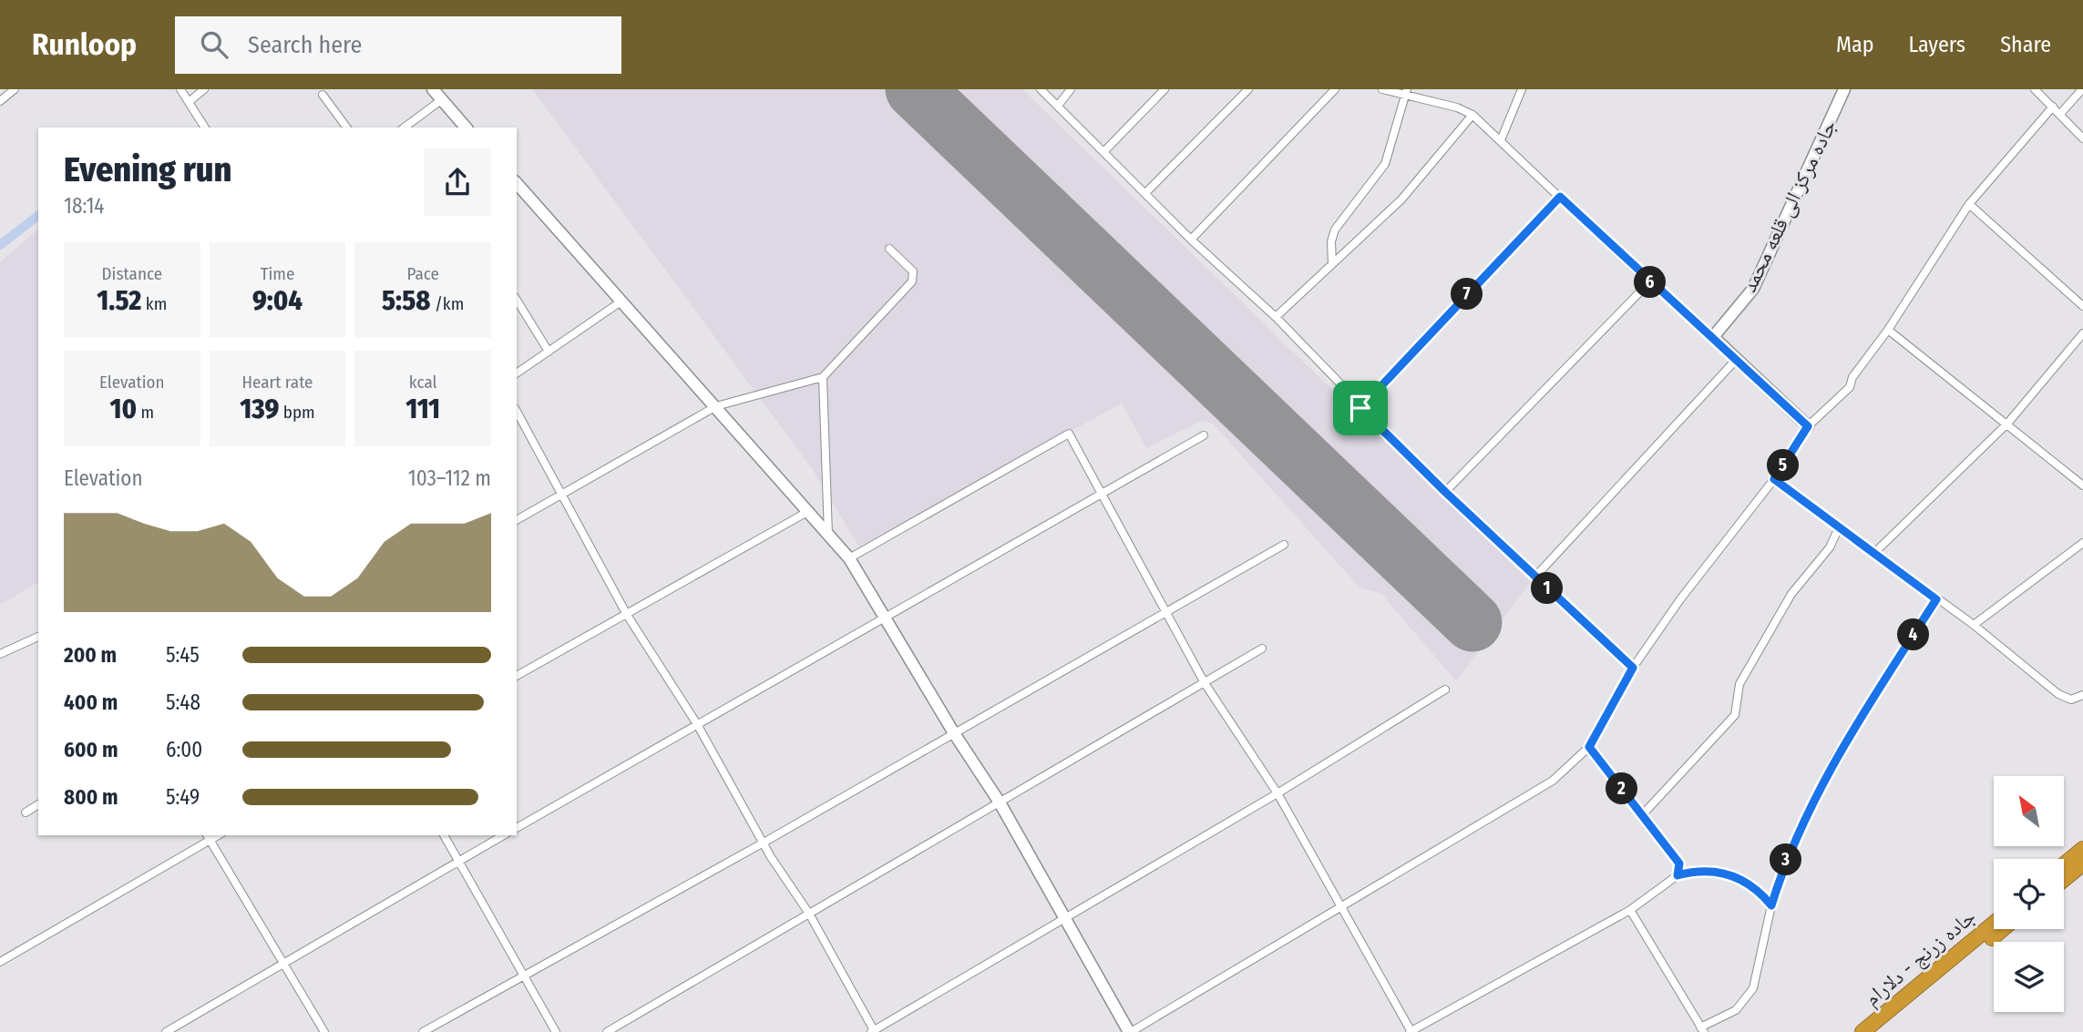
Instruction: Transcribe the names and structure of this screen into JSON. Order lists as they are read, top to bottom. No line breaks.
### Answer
{"streets":{"highway":["جاده زرنج - دلارام"],"street":["جاده مرکز الی قلعه محمد"]},"north":"top left","page":{"header":"Runloop","search":"Search here","nav":["Map","Layers","Share"],"heading":["Evening run","18:14"],"stats":[["Distance","1.52 km"],["Time","9:04"],["Pace","5:58 /km"],["Elevation","10 m"],["Heart rate","139 bpm"],["kcal","111"]],"pins":["6","7","5","1","4","2","3"],"chart":["Elevation","103–112 m"],"list":[{"name":"200 m","note":"5:45"},{"name":"400 m","note":"5:48"},{"name":"600 m","note":"6:00"},{"name":"800 m","note":"5:49"}]}}
